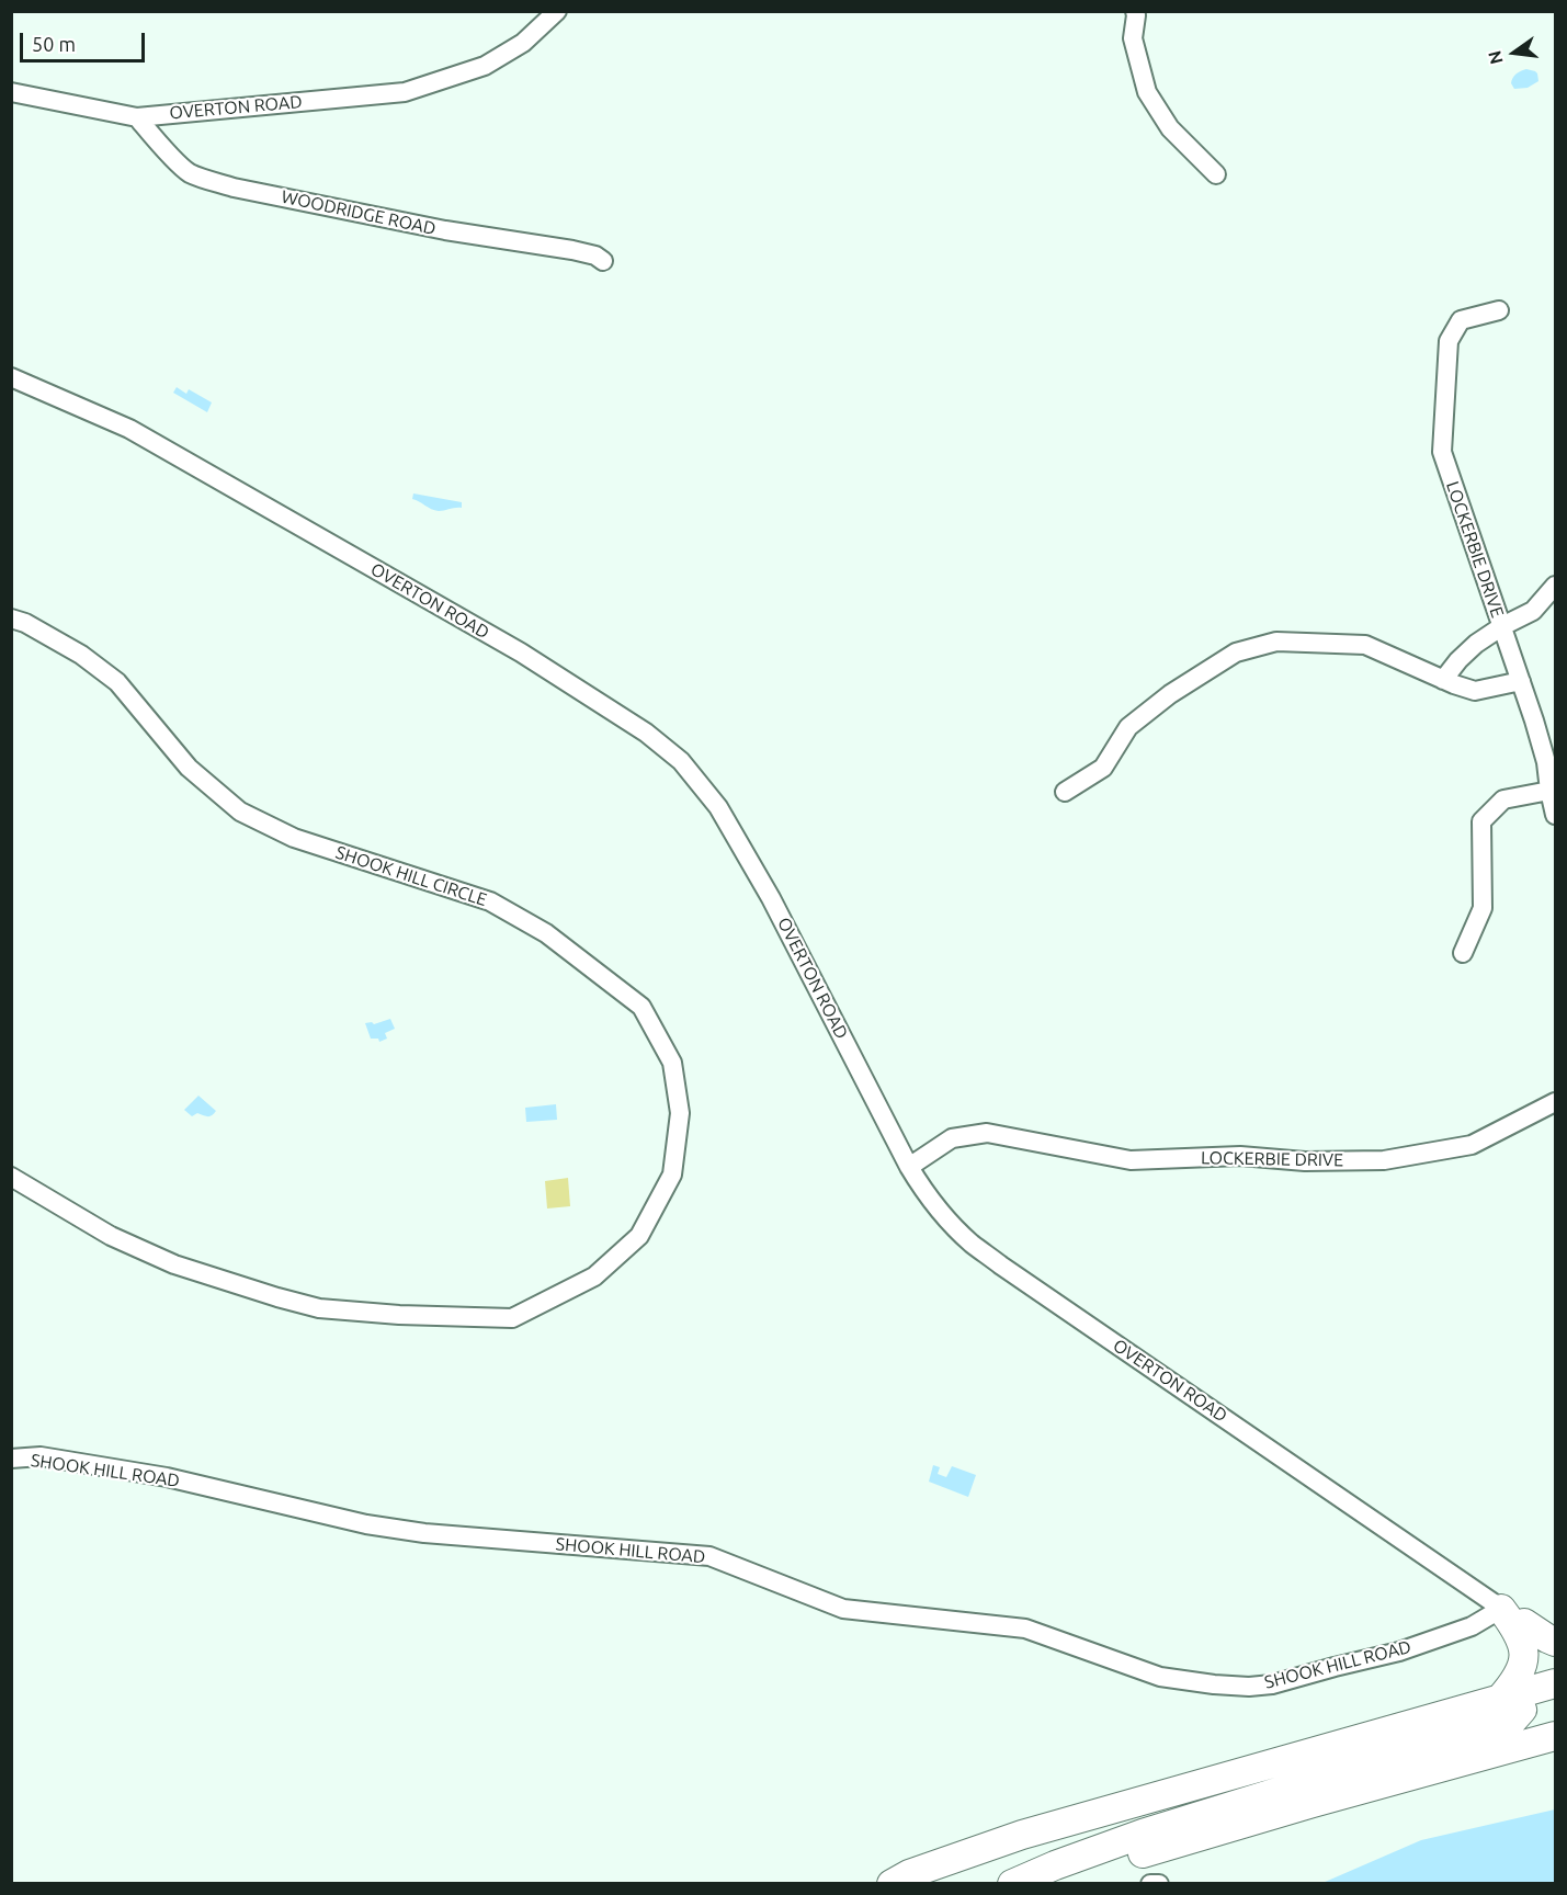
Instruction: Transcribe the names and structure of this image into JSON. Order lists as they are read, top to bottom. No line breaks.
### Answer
{"streets":{"street":["OVERTON ROAD","WOODRIDGE ROAD","LOCKERBIE DRIVE","SHOOK HILL CIRCLE","SHOOK HILL ROAD"]},"crossings":[["OVERTON ROAD","WOODRIDGE ROAD"],["OVERTON ROAD","LOCKERBIE DRIVE"],["OVERTON ROAD","SHOOK HILL ROAD"]],"scale_bar":"50 m","north":"left"}
